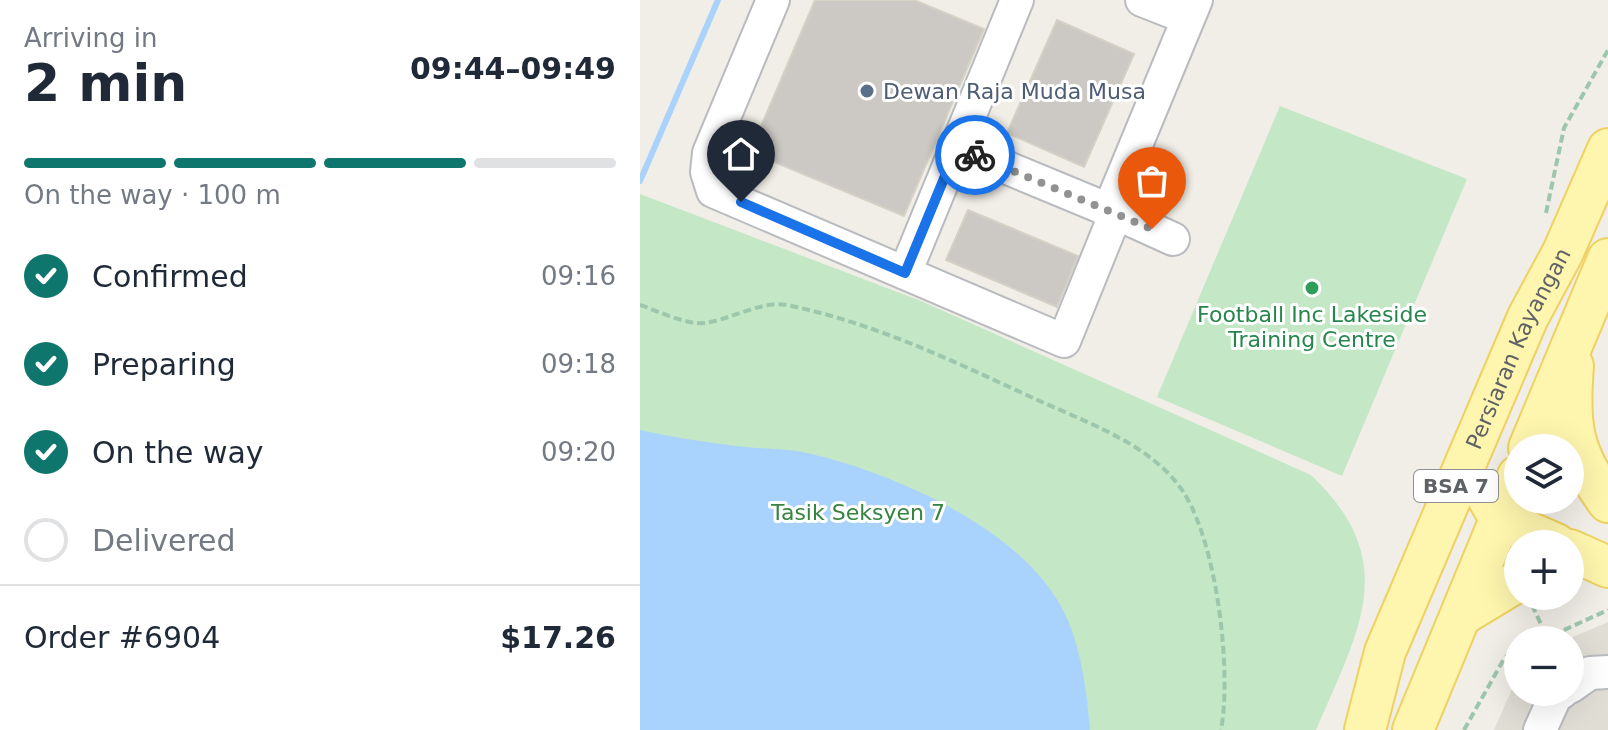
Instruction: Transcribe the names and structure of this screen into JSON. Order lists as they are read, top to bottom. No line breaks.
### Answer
{"streets":{"main road":["Persiaran Kayangan","BSA 7"]},"parks":["Tasik Seksyen 7"],"places":["Dewan Raja Muda Musa","Football Inc Lakeside Training Centre"],"page":{"heading":["2 min","Arriving in","09:44–09:49"],"panel":["Order #6904","$17.26"],"bar":"On the way · 100 m","list":[["Confirmed","09:16"],["Preparing","09:18"],["On the way","09:20"],"Delivered"],"map_buttons":["+","−"]}}
